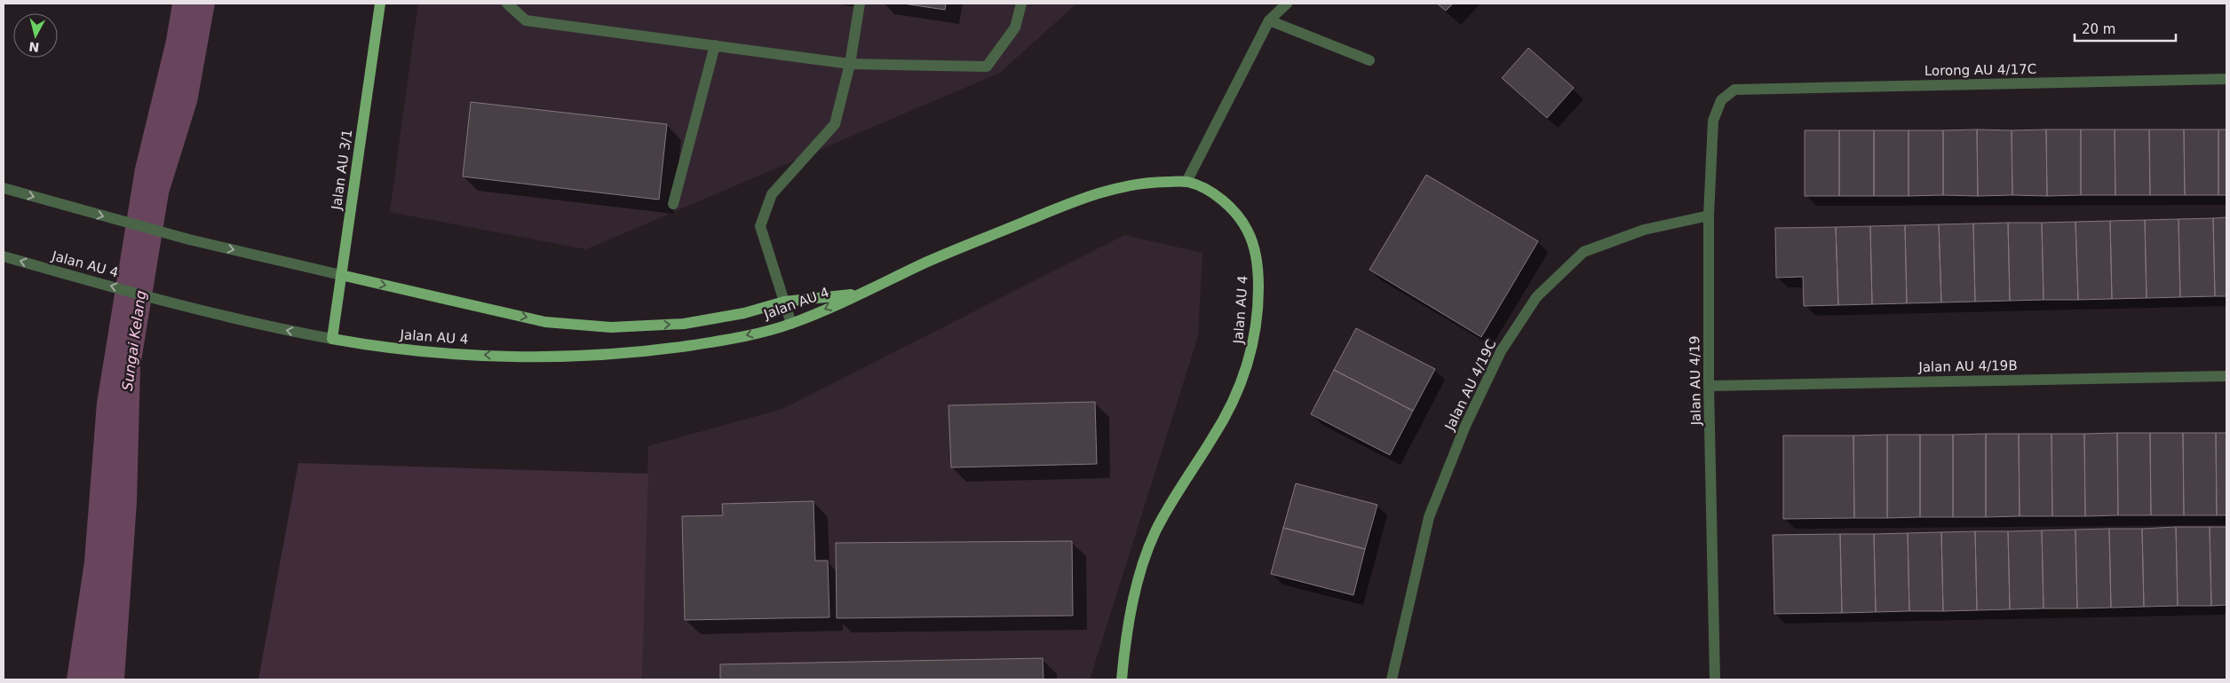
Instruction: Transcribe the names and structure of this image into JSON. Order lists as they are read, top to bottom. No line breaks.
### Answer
{"streets":{"main road":["Jalan AU 3/1","Jalan AU 4"],"street":["Lorong AU 4/17C","Jalan AU 4/19B","Jalan AU 4/19","Jalan AU 4/19C"]},"crossings":[["Lorong AU 4/17C","Jalan AU 4/19"],["Jalan AU 3/1","Jalan AU 4"],["Jalan AU 4/19B","Jalan AU 4/19"],["Jalan AU 4/19","Jalan AU 4/19C"]],"water":["Sungai Kelang"],"scale_bar":"20 m","north":"bottom"}
